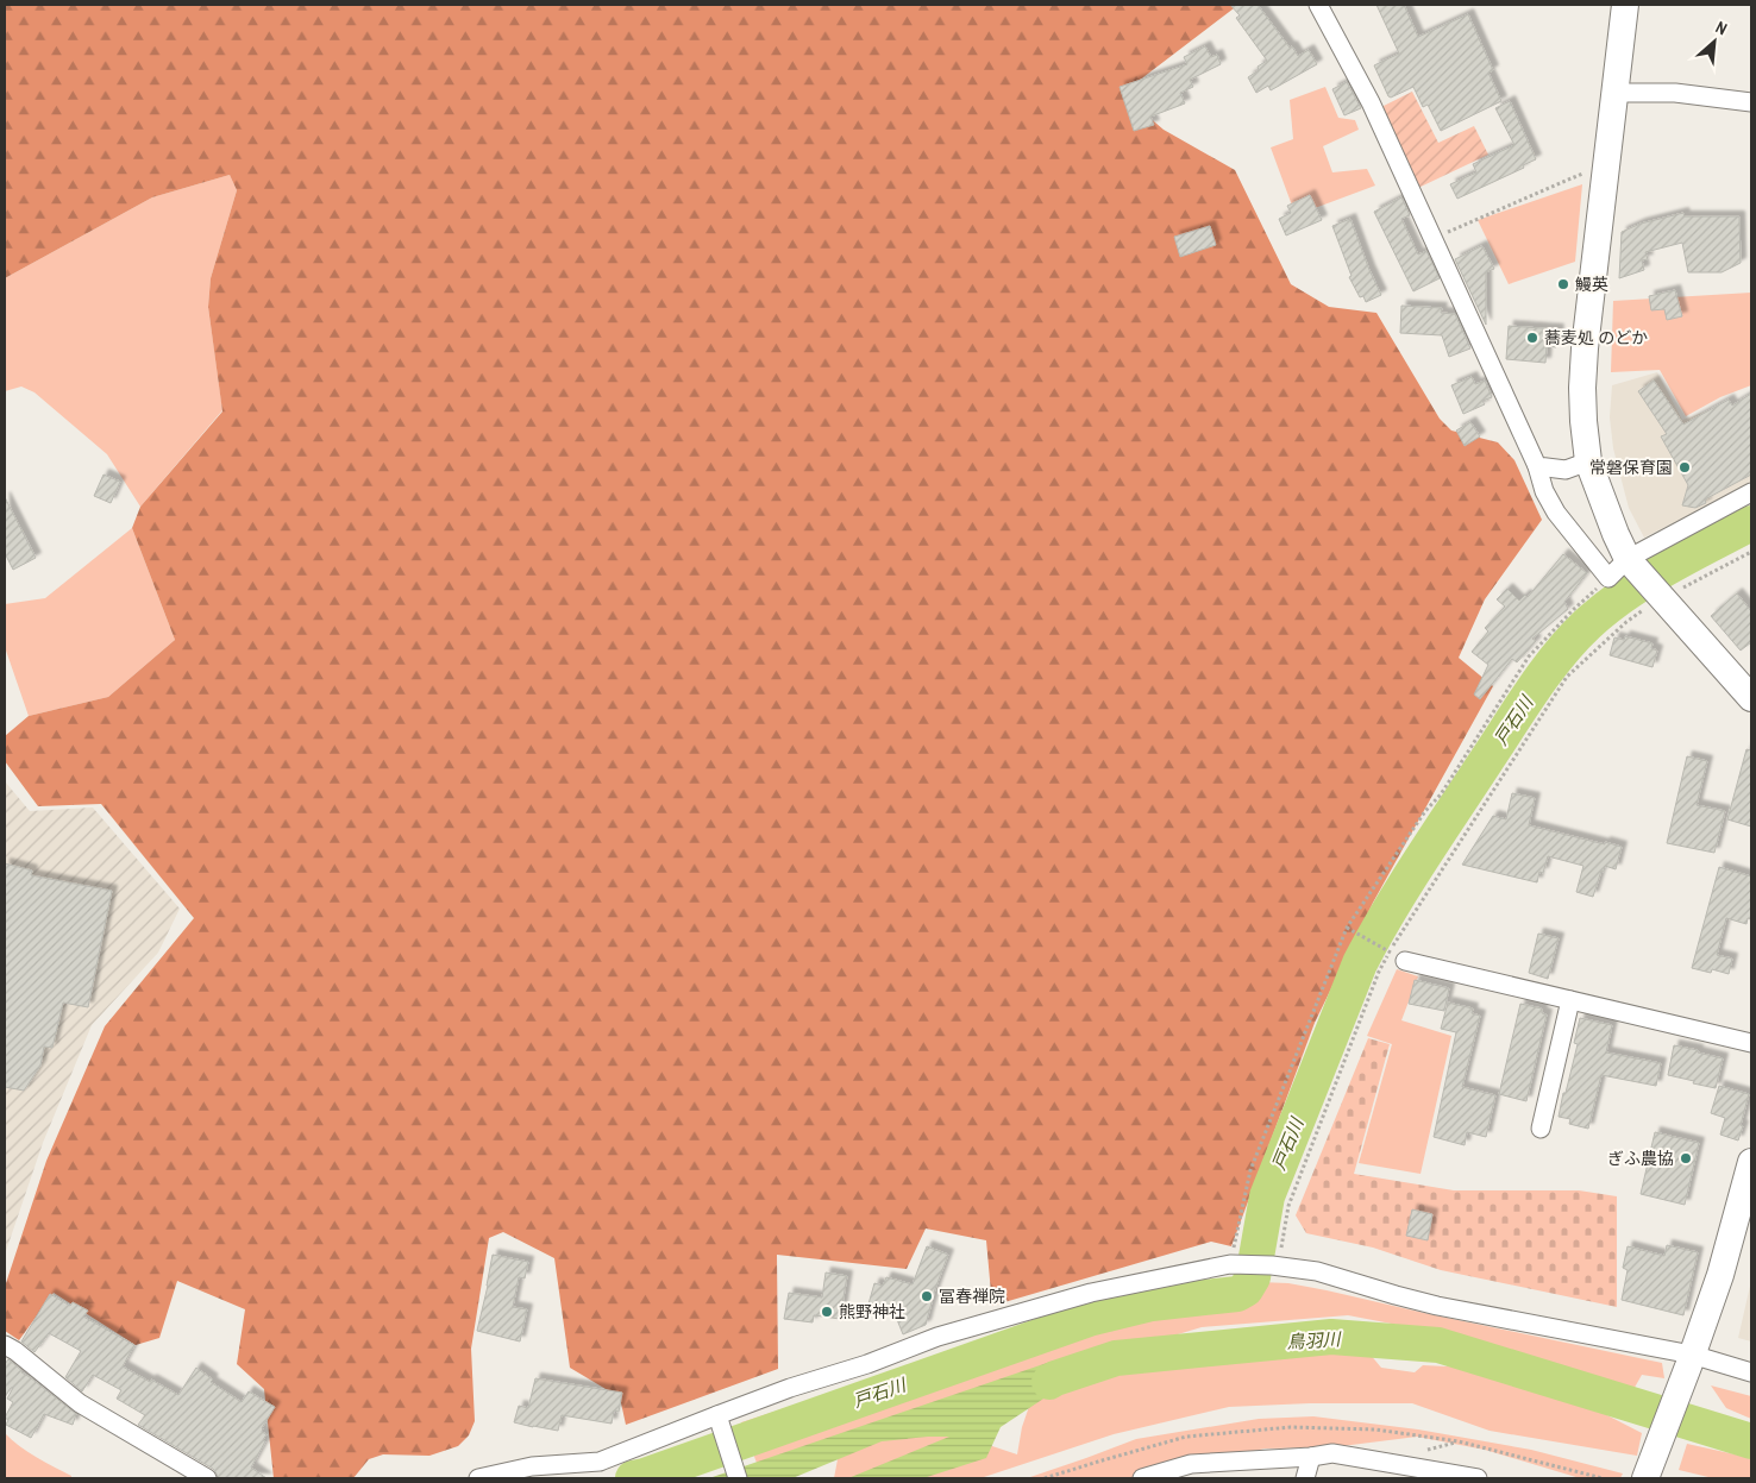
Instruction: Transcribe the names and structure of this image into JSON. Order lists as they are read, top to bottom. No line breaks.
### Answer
{"water":["戸石川","鳥羽川"],"places":["鰻英","蕎麦処 のどか","常磐保育園","ぎふ農協","冨春禅院","熊野神社"],"north":"top right"}
